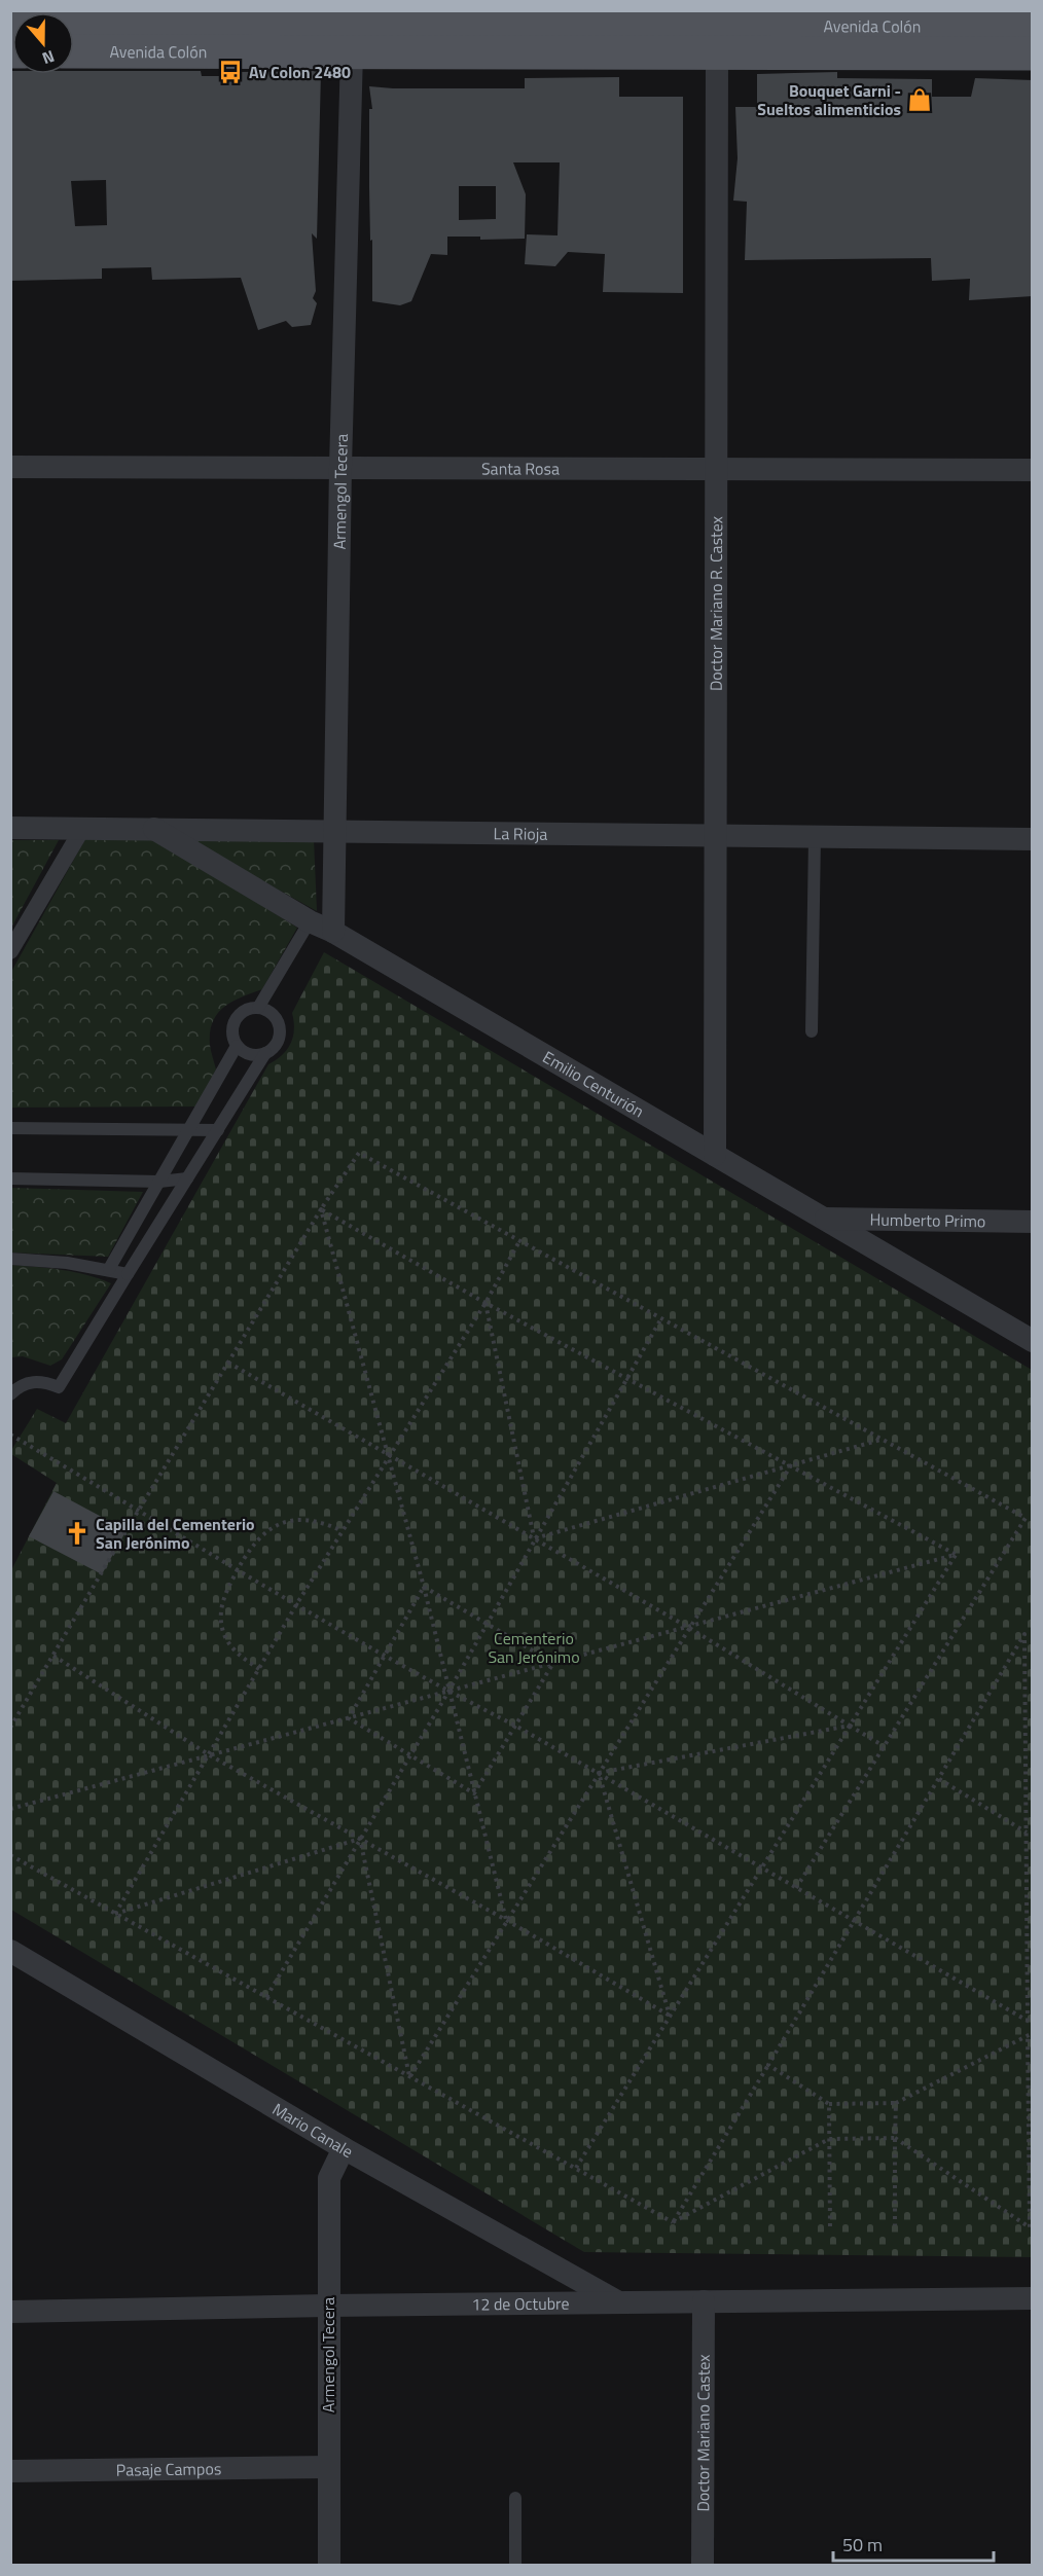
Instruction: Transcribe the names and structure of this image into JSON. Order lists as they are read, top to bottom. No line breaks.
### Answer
{"streets":{"main road":["Avenida Colón"],"street":["Santa Rosa","Armengol Tecera","Doctor Mariano R. Castex","La Rioja","Emilio Centurión","Humberto Primo","Mario Canale","12 de Octubre","Doctor Mariano Castex","Pasaje Campos"]},"crossings":[["Avenida Colón","Armengol Tecera"],["Avenida Colón","Doctor Mariano R. Castex"],["Santa Rosa","Armengol Tecera"],["Santa Rosa","Doctor Mariano R. Castex"],["Armengol Tecera","La Rioja"],["Armengol Tecera","Emilio Centurión"],["Armengol Tecera","Mario Canale"],["Armengol Tecera","12 de Octubre"],["Armengol Tecera","Pasaje Campos"],["Doctor Mariano R. Castex","La Rioja"],["Doctor Mariano R. Castex","Emilio Centurión"],["La Rioja","Emilio Centurión"],["Emilio Centurión","Humberto Primo"],["Mario Canale","12 de Octubre"],["12 de Octubre","Doctor Mariano Castex"]],"parks":["Cementerio San Jerónimo"],"places":{"bus stop":["Av Colon 2480"],"shop":["Bouquet Garni - Sueltos alimenticios"],"church":["Capilla del Cementerio San Jerónimo"]},"scale_bar":"50 m","north":"bottom"}
